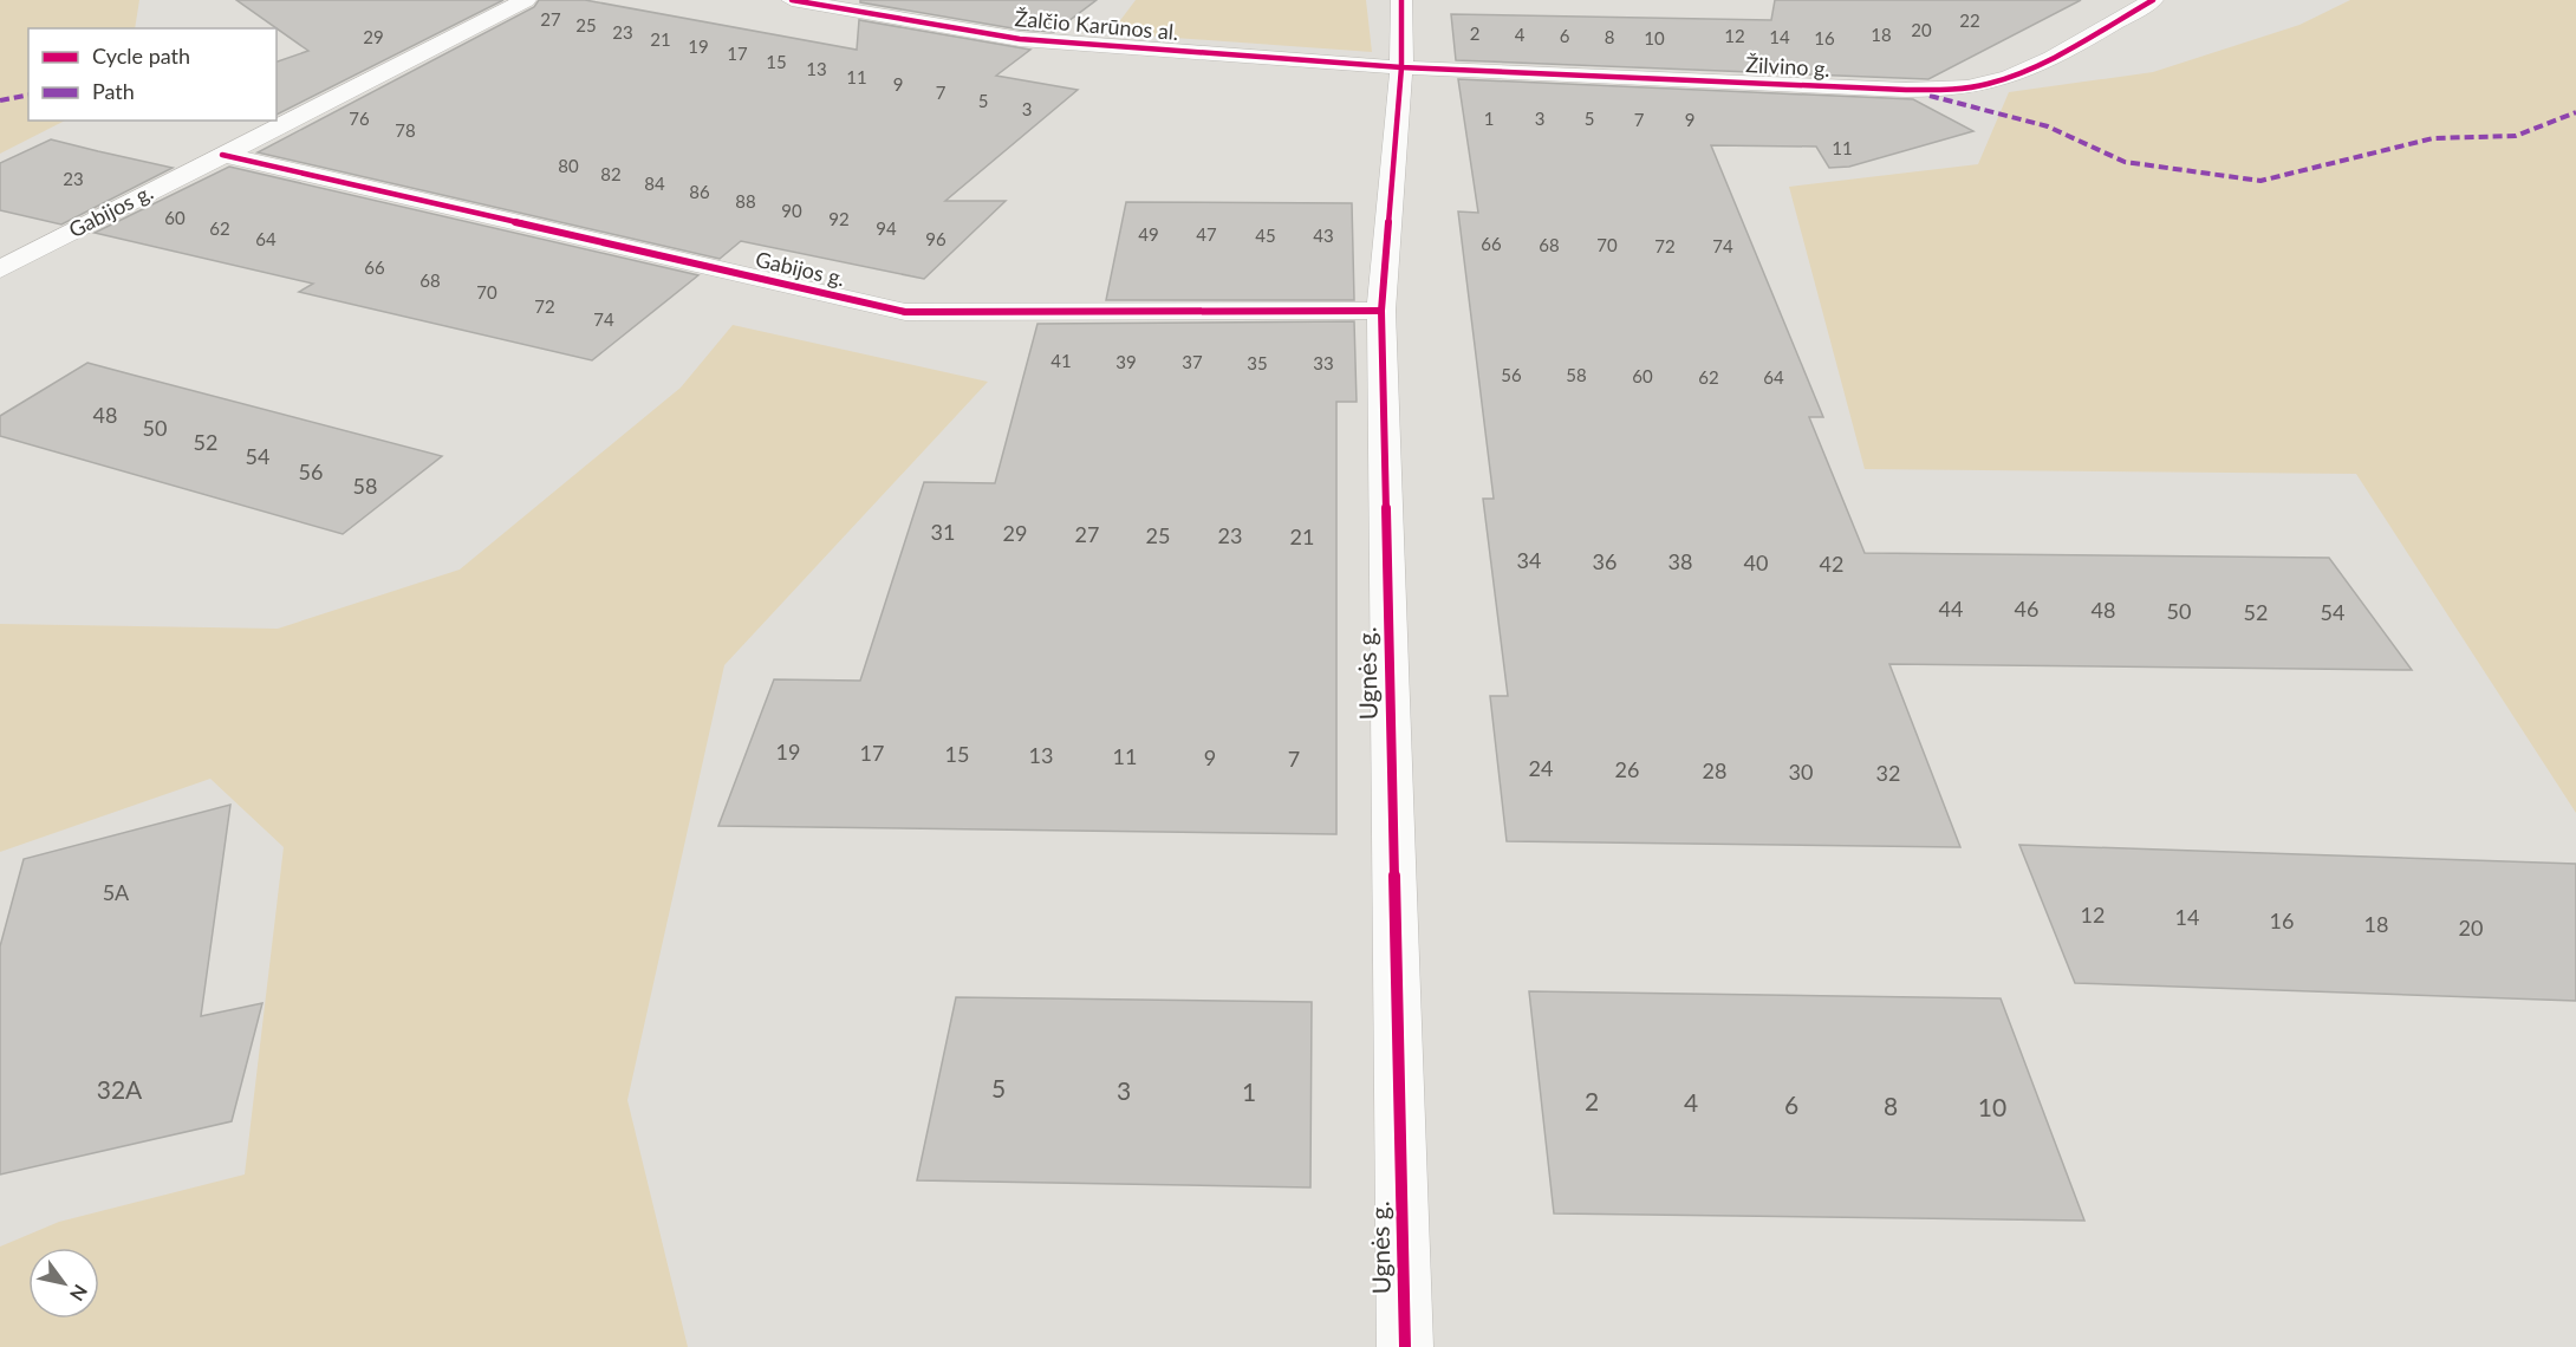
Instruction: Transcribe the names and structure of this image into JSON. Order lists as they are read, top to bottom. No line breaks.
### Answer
{"streets":{"street":["Žalčio Karūnos al.","Žilvino g.","Gabijos g.","Ugnės g."]},"crossings":[["Žalčio Karūnos al.","Žilvino g."],["Žalčio Karūnos al.","Ugnės g."],["Žilvino g.","Ugnės g."],["Gabijos g.","Ugnės g."]],"house_numbers":["27","22","25","20","23","2","4","18","6","12","29","8","14","10","16","21","19","17","15","13","11","9","7","5","3","76","1","3","5","7","9","78","11","80","82","23","84","86","88","90","60","92","62","94","49","47","45","43","64","96","66","68","70","72","74","66","68","70","72","74","41","39","37","35","33","56","58","60","62","64","48","50","52","54","56","58","31","29","27","25","23","21","34","36","38","40","42","44","46","48","50","52","54","19","17","15","13","11","9","7","24","26","28","30","32","5A","12","14","16","18","20","5","32A","3","1","2","4","6","8","10"],"legend":["Cycle path","Path"],"north":"bottom right"}
